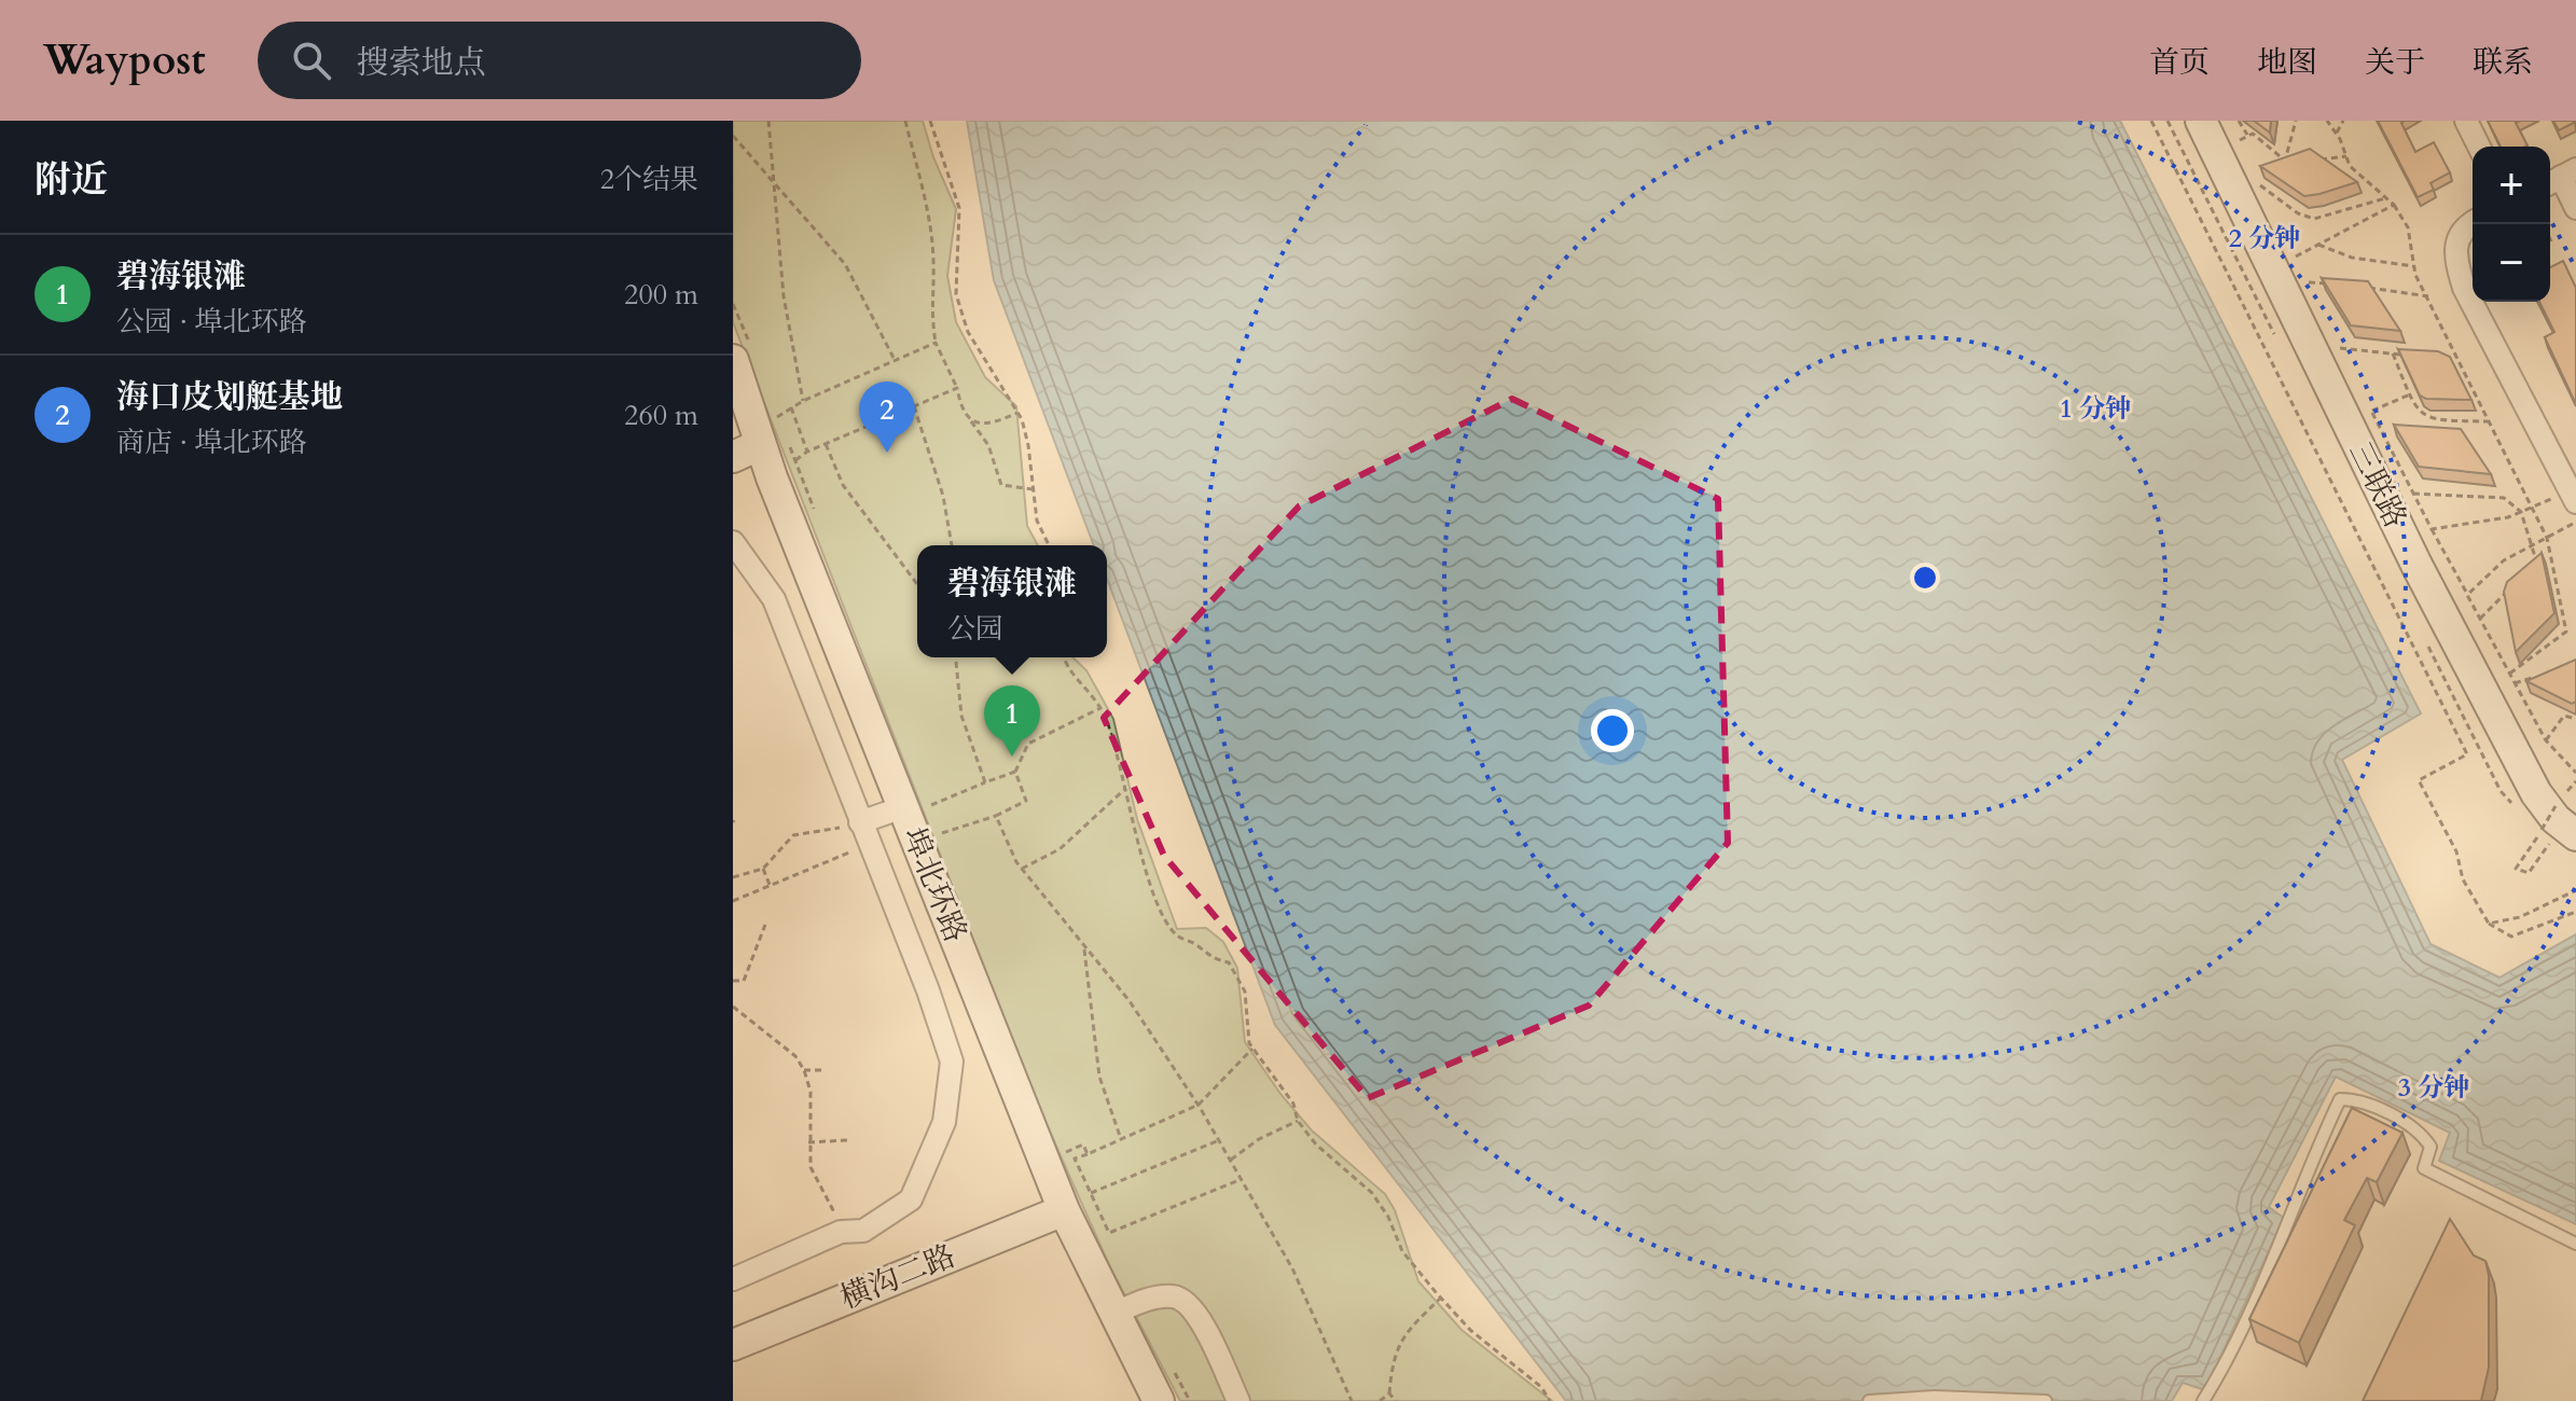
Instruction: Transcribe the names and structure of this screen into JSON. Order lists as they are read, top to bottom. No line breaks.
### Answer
{"streets":{"main road":["三联路","埠北环路","横沟二路"]},"crossings":[["埠北环路","横沟二路"]],"page":{"header":"Waypost","search":"搜索地点","nav":["首页","地图","关于","联系"],"heading":["附近","2个结果"],"map_buttons":["+","−"],"list":[{"mark":"1","name":"碧海银滩","note":"公园 · 埠北环路","value":"200 m"},{"mark":"2","name":"海口皮划艇基地","note":"商店 · 埠北环路","value":"260 m"}],"pins":["2","1"],"popup":["碧海银滩","公园"]},"rings":["2 分钟","1 分钟","3 分钟"]}
